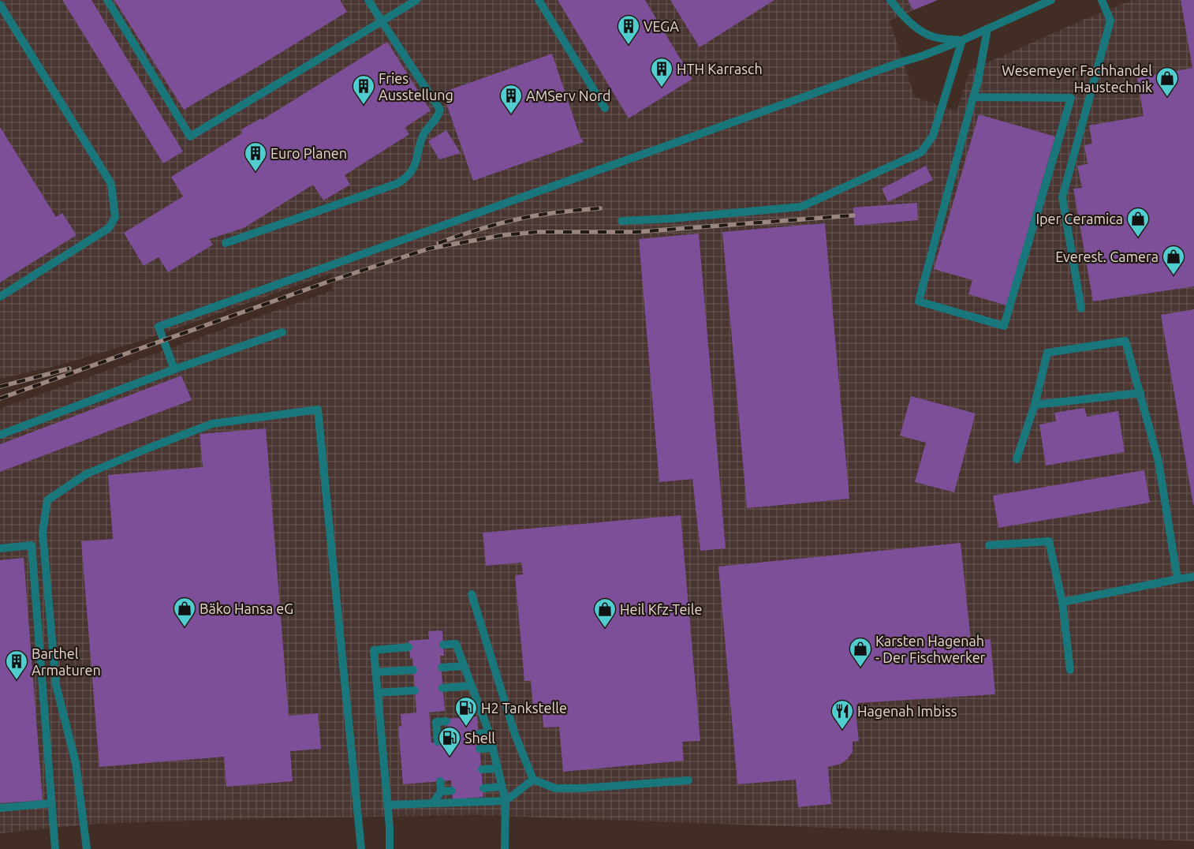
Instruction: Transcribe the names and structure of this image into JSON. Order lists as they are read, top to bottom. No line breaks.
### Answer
{"places":{"building":["VEGA","HTH Karrasch","Fries Ausstellung","AMServ Nord","Euro Planen","Barthel Armaturen"],"shop":["Wesemeyer Fachhandel Haustechnik","Iper Ceramica","Everest. Camera","Bäko Hansa eG","Heil Kfz-Teile","Karsten Hagenah - Der Fischwerker"],"fuel station":["H2 Tankstelle","Shell"],"restaurant":["Hagenah Imbiss"]}}
